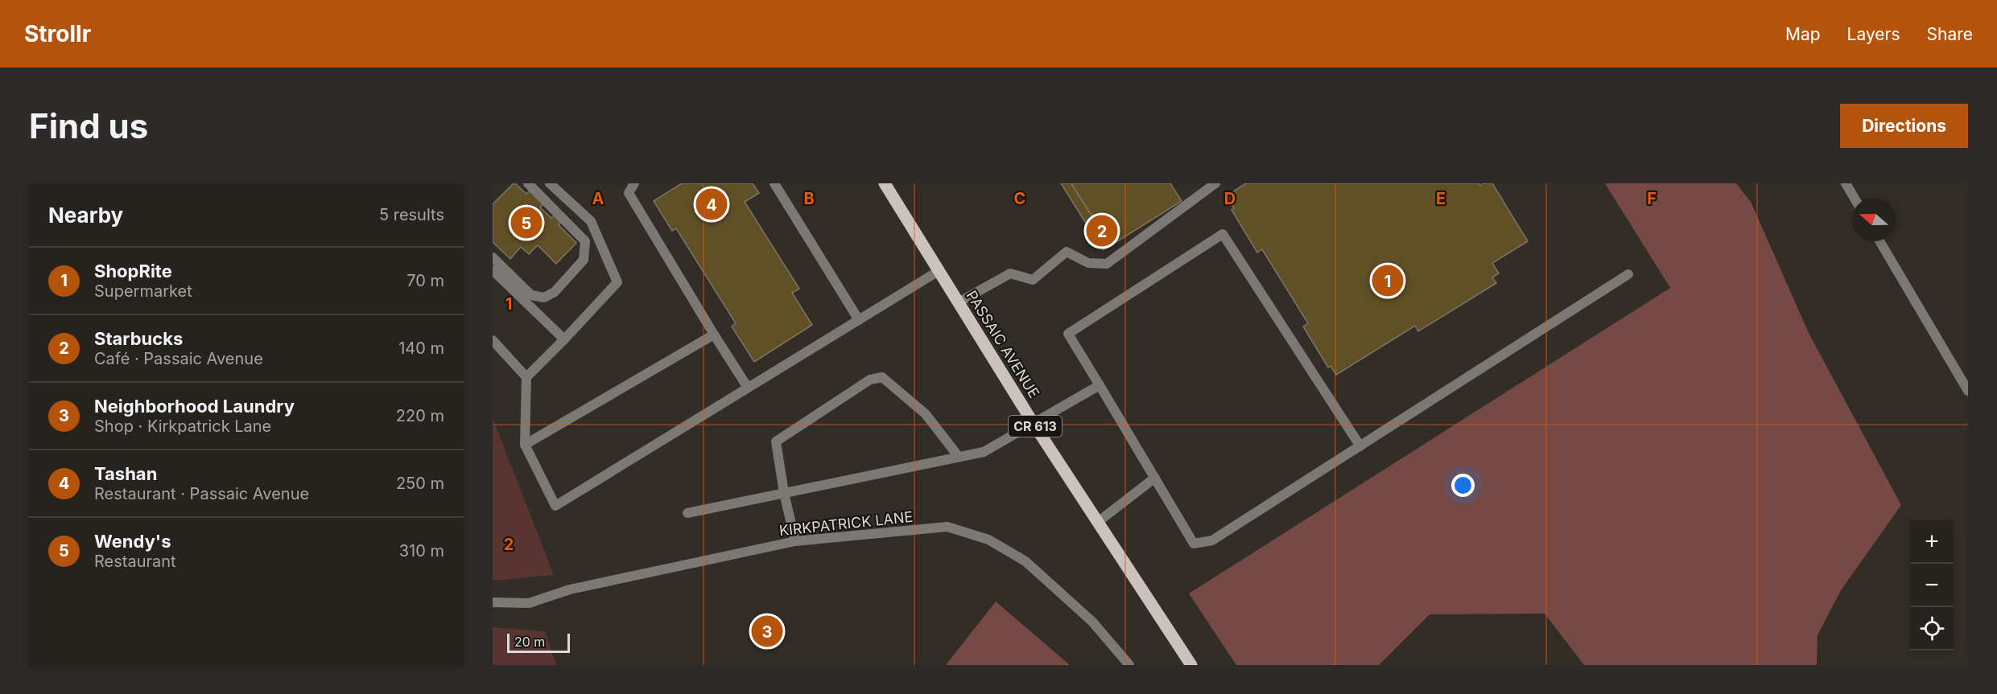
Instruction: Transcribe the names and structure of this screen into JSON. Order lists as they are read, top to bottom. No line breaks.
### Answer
{"streets":{"main road":["PASSAIC AVENUE","CR 613"],"street":["KIRKPATRICK LANE"]},"scale_bar":"20 m","north":"left","page":{"header":"Strollr","nav":["Map","Layers","Share"],"buttons":"Directions","title":"Find us","heading":["Nearby","5 results"],"pins":["4","5","2","1","3"],"list":[{"mark":"1","name":"ShopRite","note":"Supermarket","value":"70 m"},{"mark":"2","name":"Starbucks","note":"Café · Passaic Avenue","value":"140 m"},{"mark":"3","name":"Neighborhood Laundry","note":"Shop · Kirkpatrick Lane","value":"220 m"},{"mark":"4","name":"Tashan","note":"Restaurant · Passaic Avenue","value":"250 m"},{"mark":"5","name":"Wendy's","note":"Restaurant","value":"310 m"}],"map_buttons":["+","−"],"scale":"20 m"},"grid":{"columns":["A","B","C","D","E","F"],"rows":["1","2"]}}
